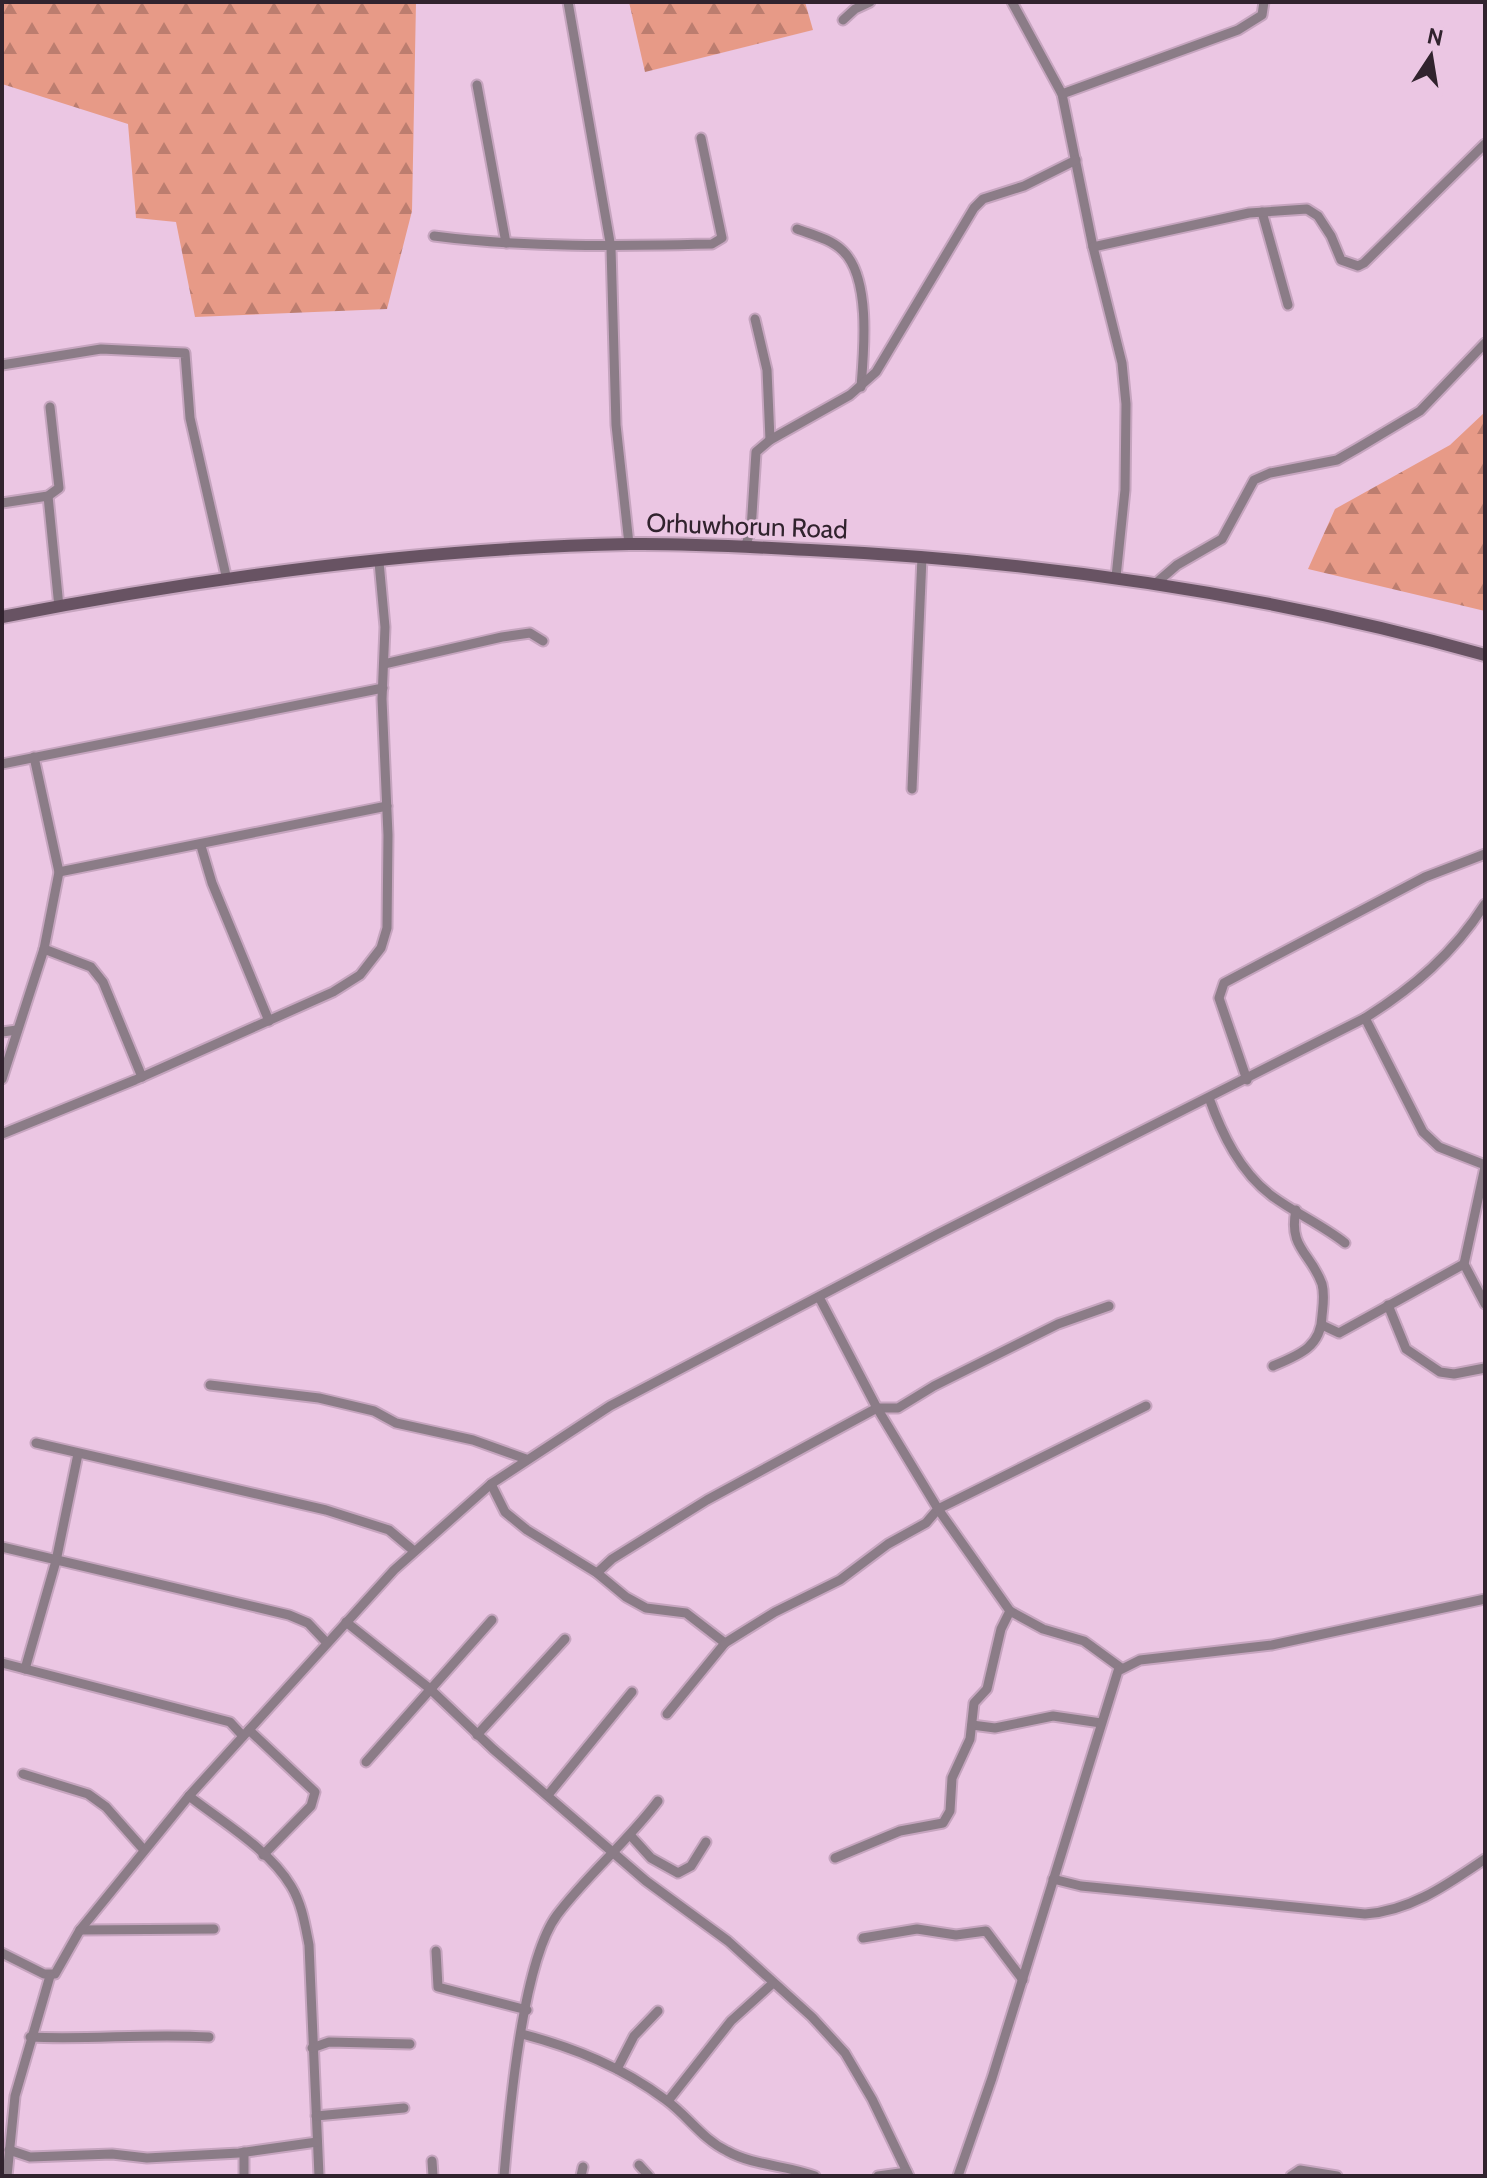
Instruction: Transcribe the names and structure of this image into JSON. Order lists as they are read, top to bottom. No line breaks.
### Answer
{"streets":{"street":["Orhuwhorun Road"]},"north":"top"}
